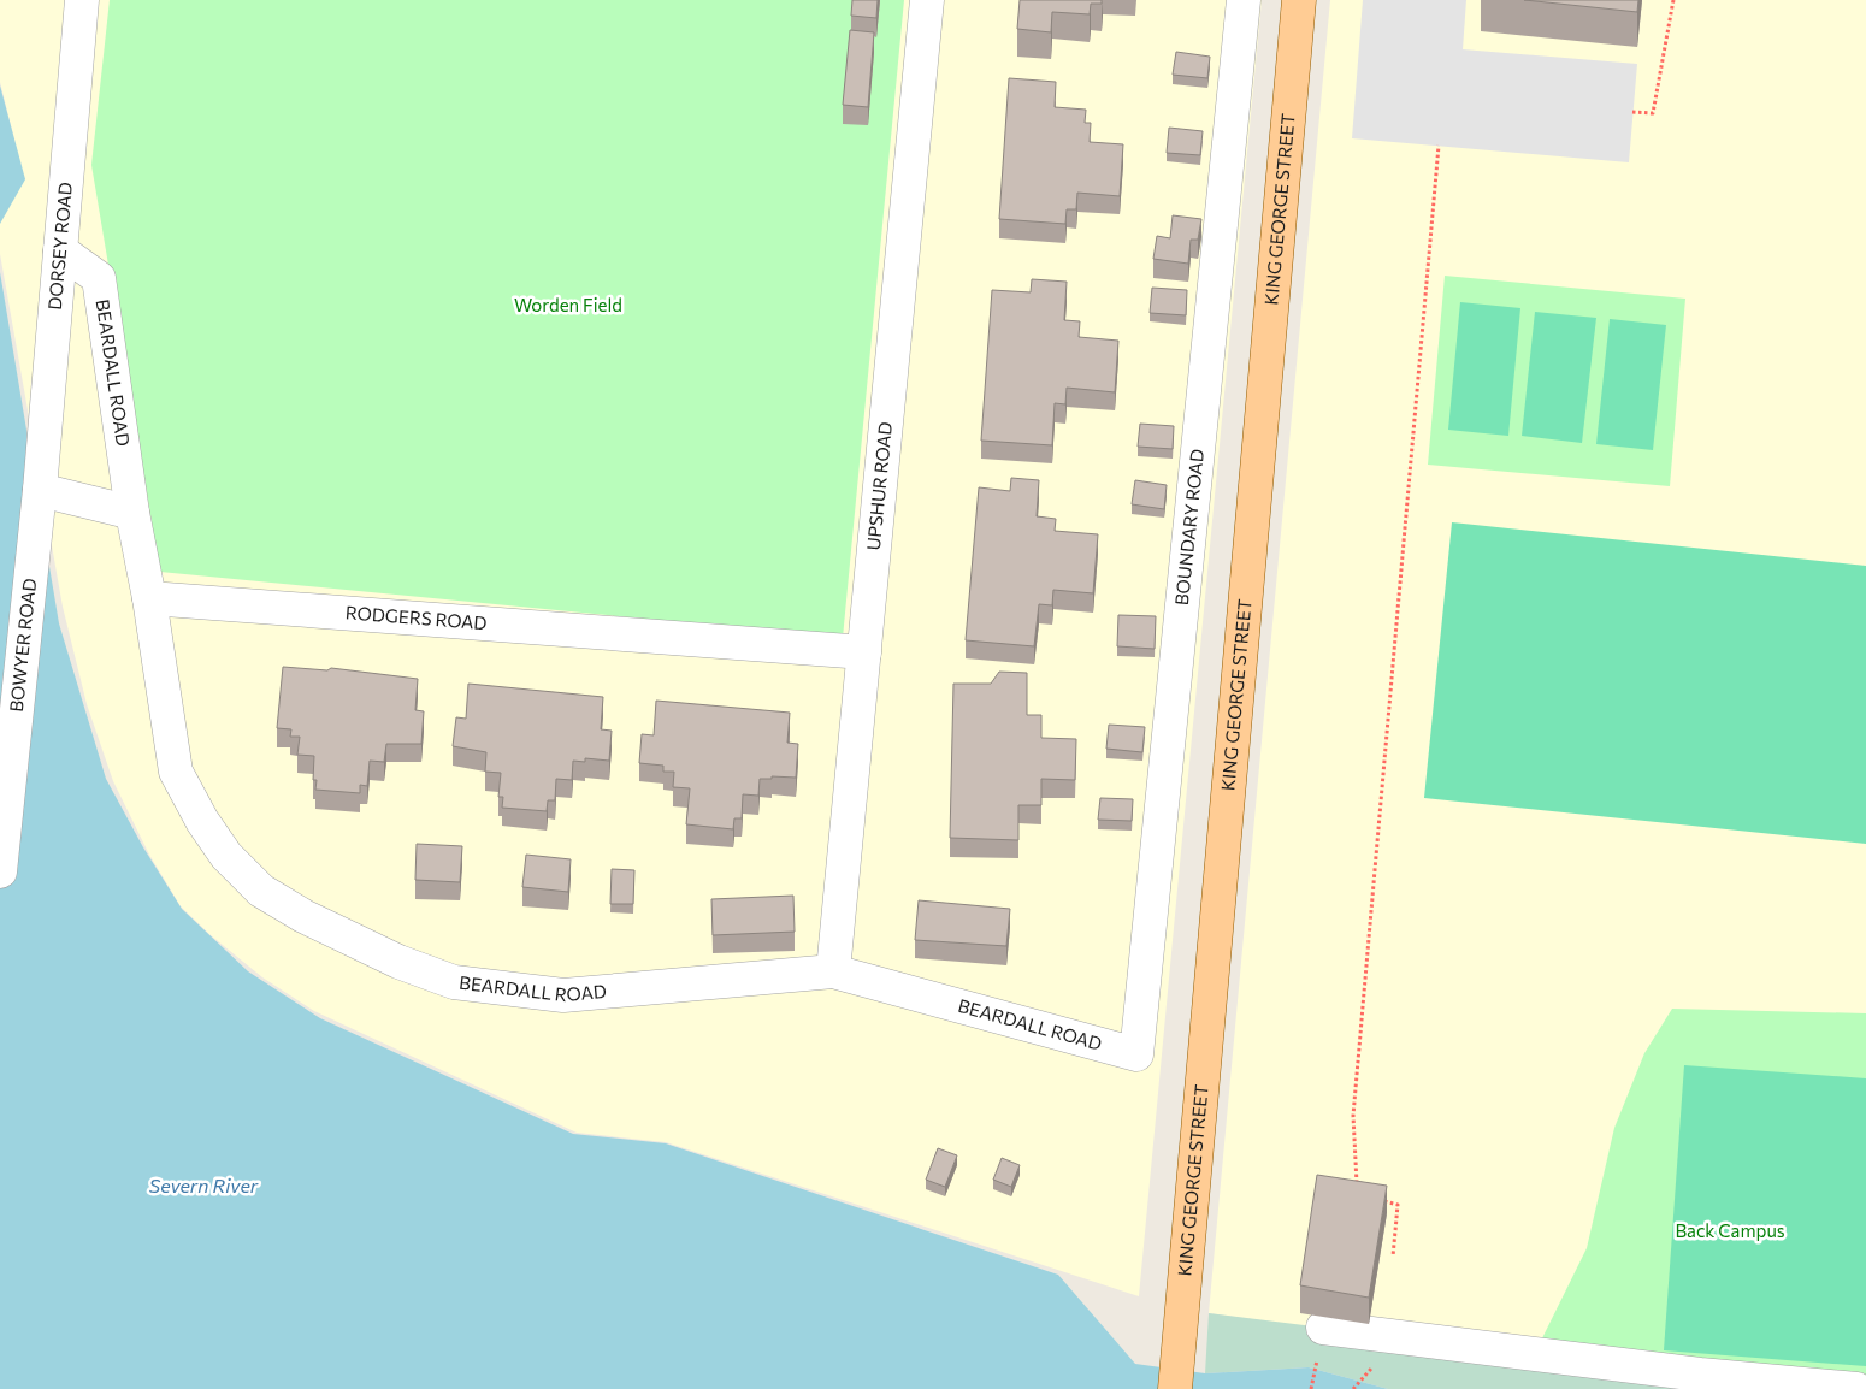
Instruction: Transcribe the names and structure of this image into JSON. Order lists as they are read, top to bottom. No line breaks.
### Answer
{"streets":{"main road":["KING GEORGE STREET"],"street":["DORSEY ROAD","BEARDALL ROAD","UPSHUR ROAD","BOUNDARY ROAD","RODGERS ROAD","BOWYER ROAD"]},"crossings":[["DORSEY ROAD","BEARDALL ROAD"],["DORSEY ROAD","BOWYER ROAD"],["BEARDALL ROAD","UPSHUR ROAD"],["BEARDALL ROAD","BOUNDARY ROAD"],["BEARDALL ROAD","RODGERS ROAD"],["UPSHUR ROAD","RODGERS ROAD"]],"water":["Severn River"],"parks":["Worden Field","Back Campus"]}
